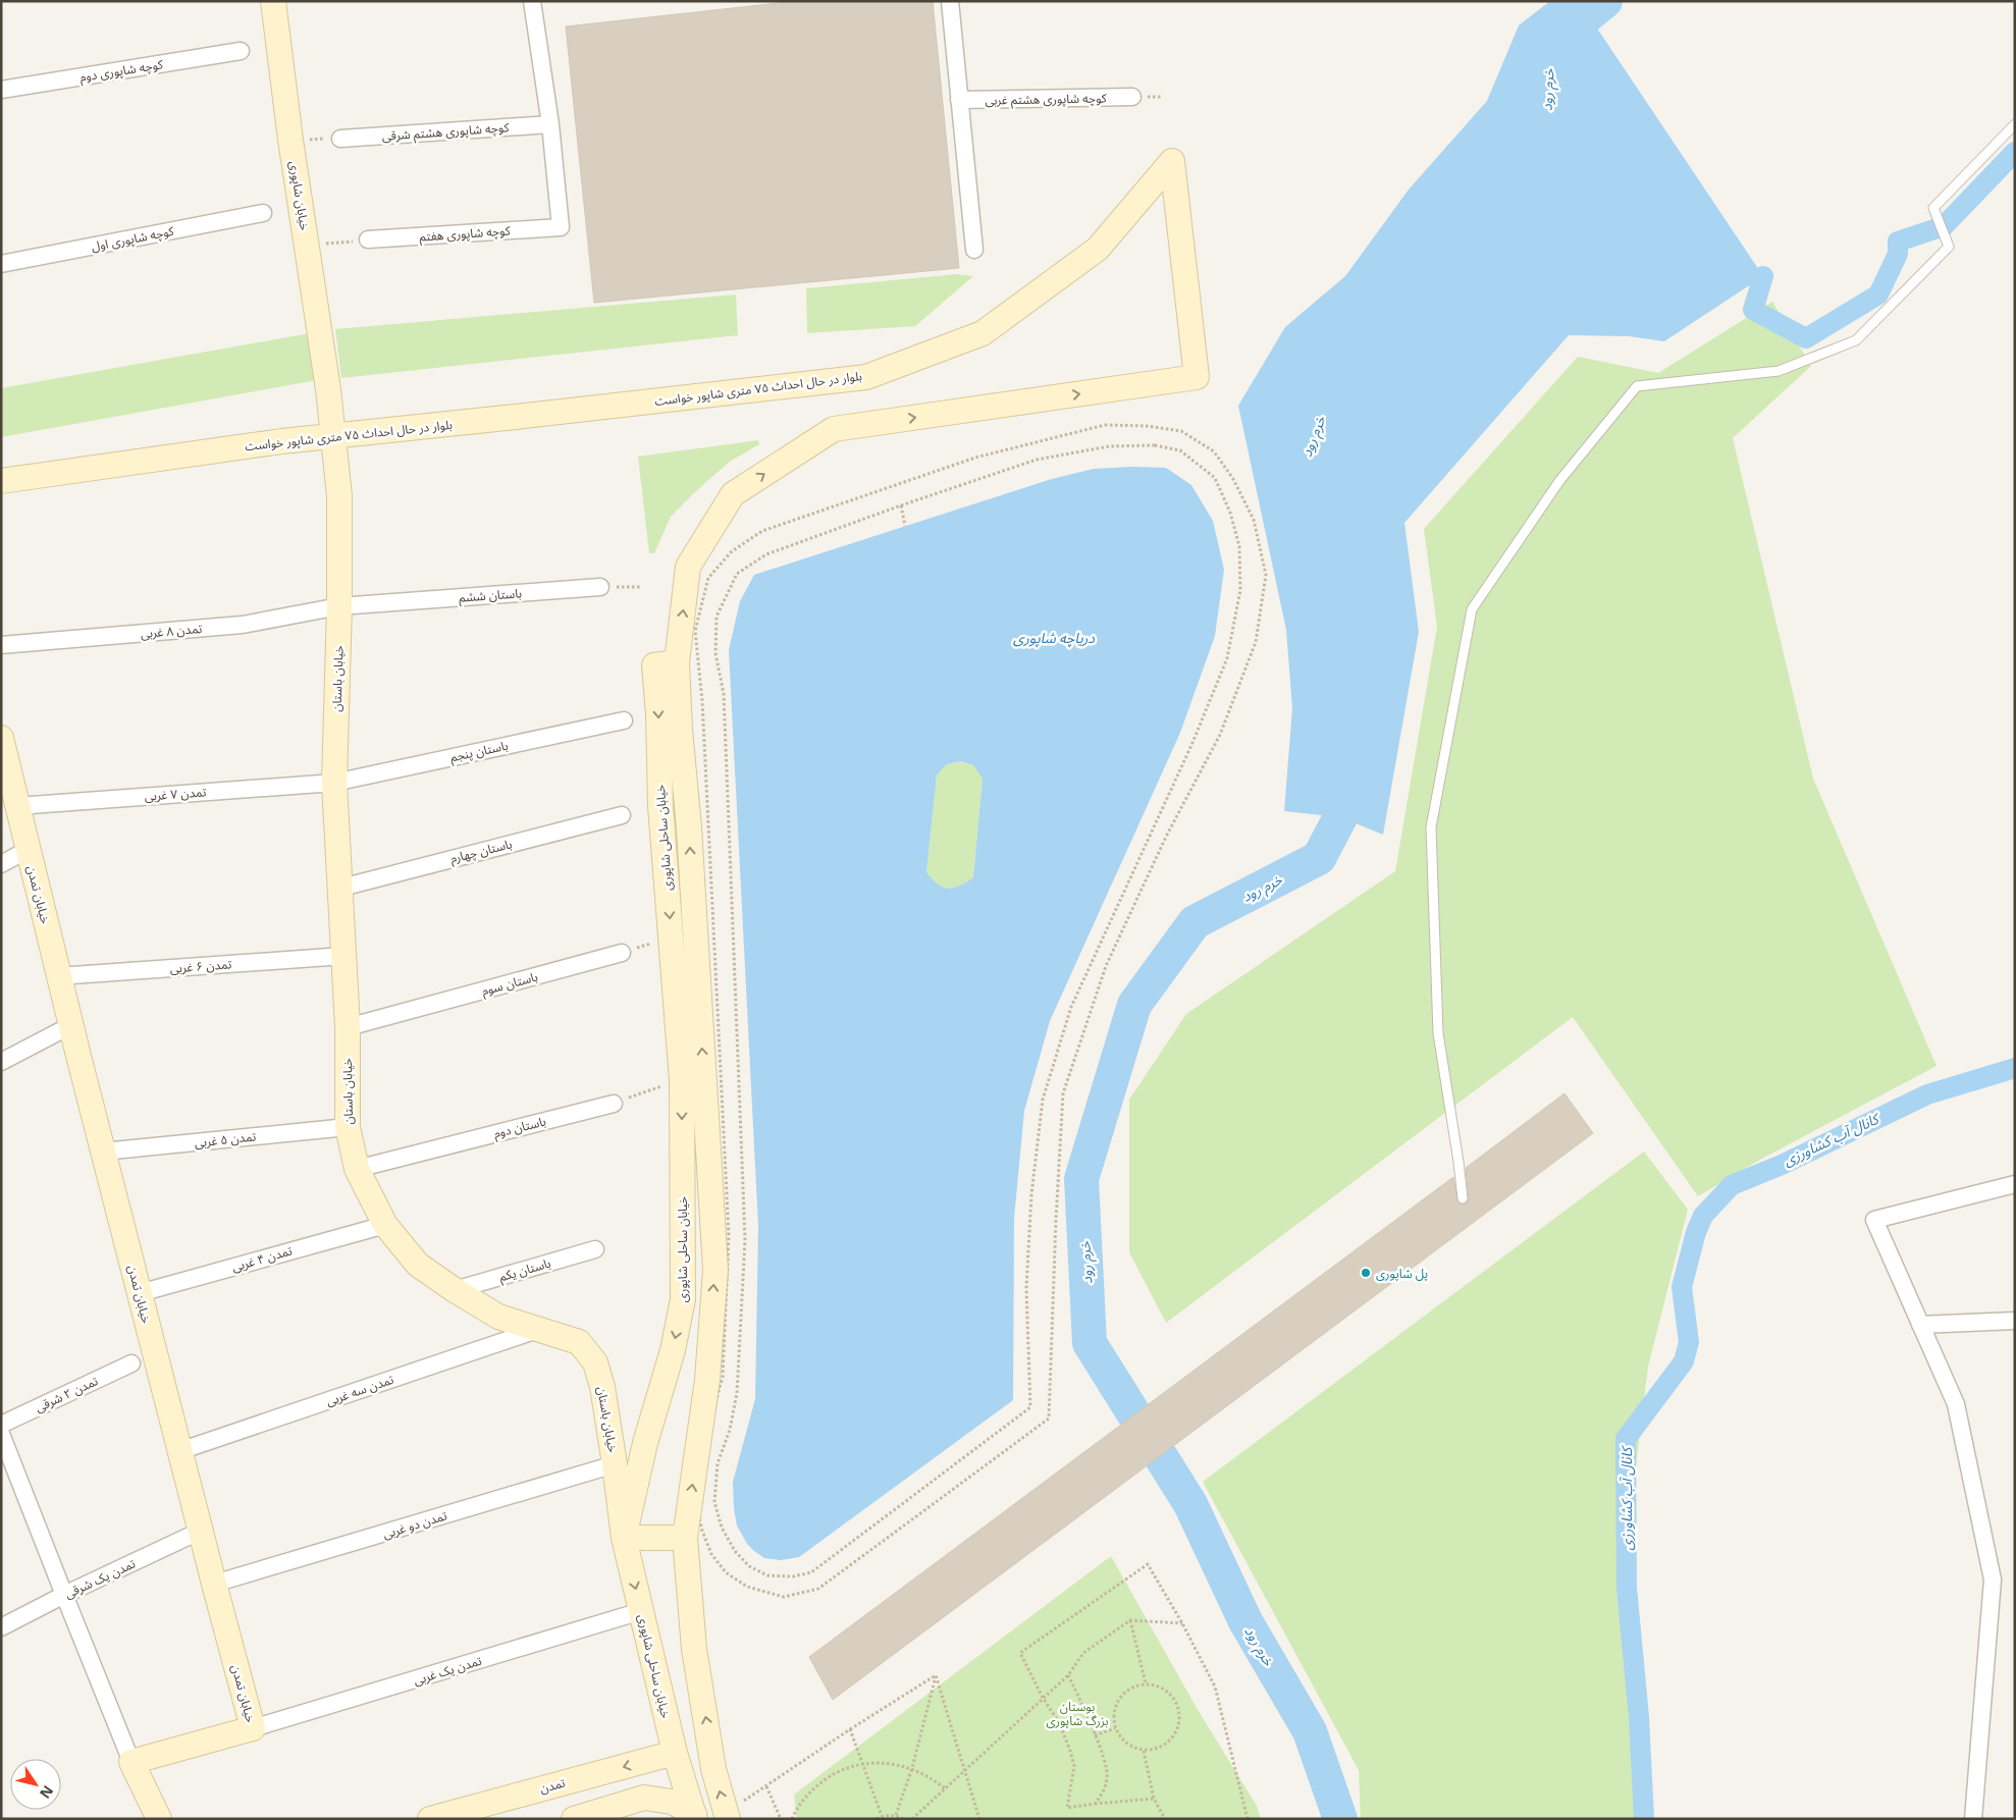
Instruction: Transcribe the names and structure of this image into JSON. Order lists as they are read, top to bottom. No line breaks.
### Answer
{"streets":{"street":["کوچه شاپوری دوم","کوچه شاپوری هشتم غربی","کوچه شاپوری هشتم شرقی","خیابان شاپوری","کوچه شاپوری هفتم","کوچه شاپوری اول","بلوار در حال احداث ۷۵ متری شاپور خواست","باستان ششم","تمدن ۸ غربی","خیابان باستان","باستان پنجم","تمدن ۷ غربی","خیابان ساحلی شاپوری","باستان چهارم","خیابان تمدن","تمدن ۶ غربی","باستان سوم","باستان دوم","تمدن ۵ غربی","تمدن ۴ غربی","باستان یکم","تمدن سه غربی","تمدن ۲ شرقی","تمدن دو غربی","تمدن یک شرقی","تمدن یک غربی","تمدن"]},"crossings":[["کوچه شاپوری هشتم شرقی","کوچه شاپوری هفتم"],["خیابان شاپوری","بلوار در حال احداث ۷۵ متری شاپور خواست"],["خیابان شاپوری","خیابان باستان"],["بلوار در حال احداث ۷۵ متری شاپور خواست","خیابان باستان"],["بلوار در حال احداث ۷۵ متری شاپور خواست","خیابان ساحلی شاپوری"],["باستان ششم","تمدن ۸ غربی"],["باستان ششم","خیابان باستان"],["تمدن ۸ غربی","خیابان باستان"],["خیابان باستان","باستان پنجم"],["خیابان باستان","تمدن ۷ غربی"],["خیابان باستان","خیابان ساحلی شاپوری"],["خیابان باستان","باستان چهارم"],["خیابان باستان","تمدن ۶ غربی"],["خیابان باستان","باستان سوم"],["خیابان باستان","باستان دوم"],["خیابان باستان","تمدن ۵ غربی"],["خیابان باستان","تمدن ۴ غربی"],["خیابان باستان","باستان یکم"],["خیابان باستان","تمدن سه غربی"],["خیابان باستان","تمدن دو غربی"],["باستان پنجم","تمدن ۷ غربی"],["تمدن ۷ غربی","خیابان تمدن"],["خیابان ساحلی شاپوری","تمدن یک غربی"],["خیابان ساحلی شاپوری","تمدن"],["خیابان تمدن","تمدن ۶ غربی"],["خیابان تمدن","تمدن ۵ غربی"],["خیابان تمدن","تمدن ۴ غربی"],["خیابان تمدن","تمدن سه غربی"],["خیابان تمدن","تمدن دو غربی"],["خیابان تمدن","تمدن یک شرقی"],["خیابان تمدن","تمدن یک غربی"]],"water":["خرم رود","دریاچه شاپوری","کانال آب کشاورزی"],"parks":["بوستان بزرگ شاپوری"],"places":["پل شاپوری"],"north":"bottom right"}
